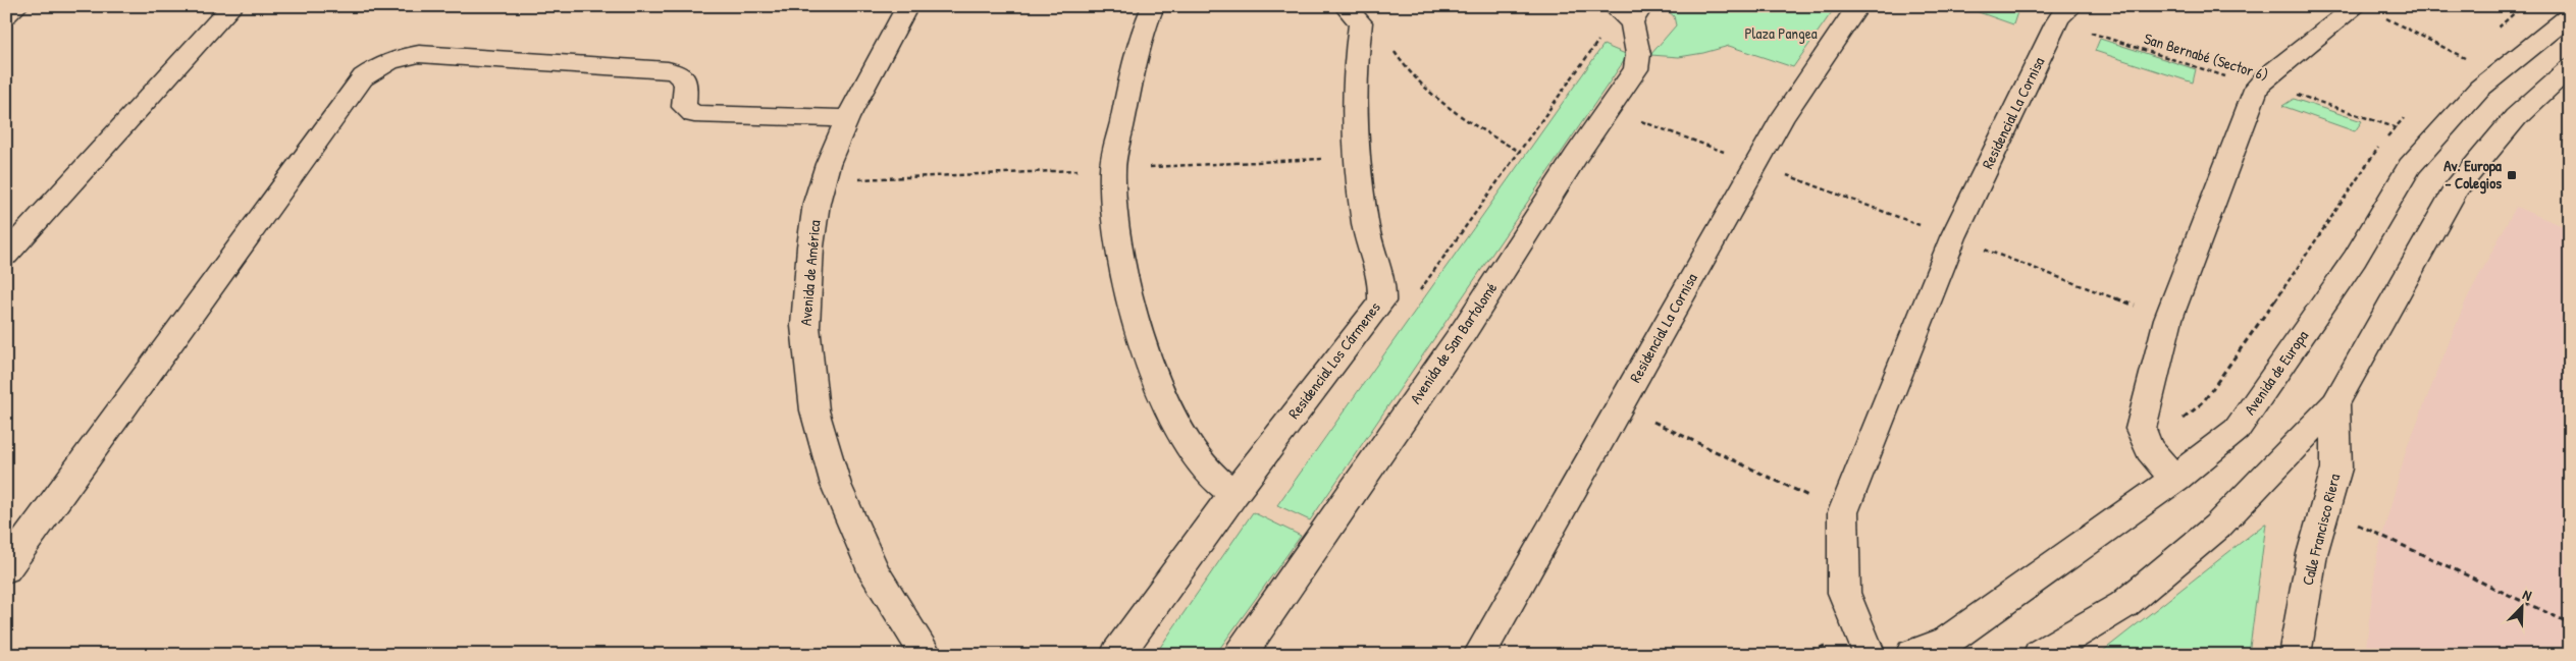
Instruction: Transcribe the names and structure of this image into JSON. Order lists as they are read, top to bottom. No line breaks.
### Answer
{"streets":{"street":["Residencial La Cornisa","Avenida de América","Avenida de San Bartolomé","Residencial Los Cármenes","Avenida de Europa","Calle Francisco Riera"],"path":["San Bernabé (Sector 6)"]},"crossings":[["San Bernabé (Sector 6)","Residencial La Cornisa"]],"parks":["Plaza Pangea"],"places":{"transit":["Av. Europa - Colegios"]},"north":"top right"}
